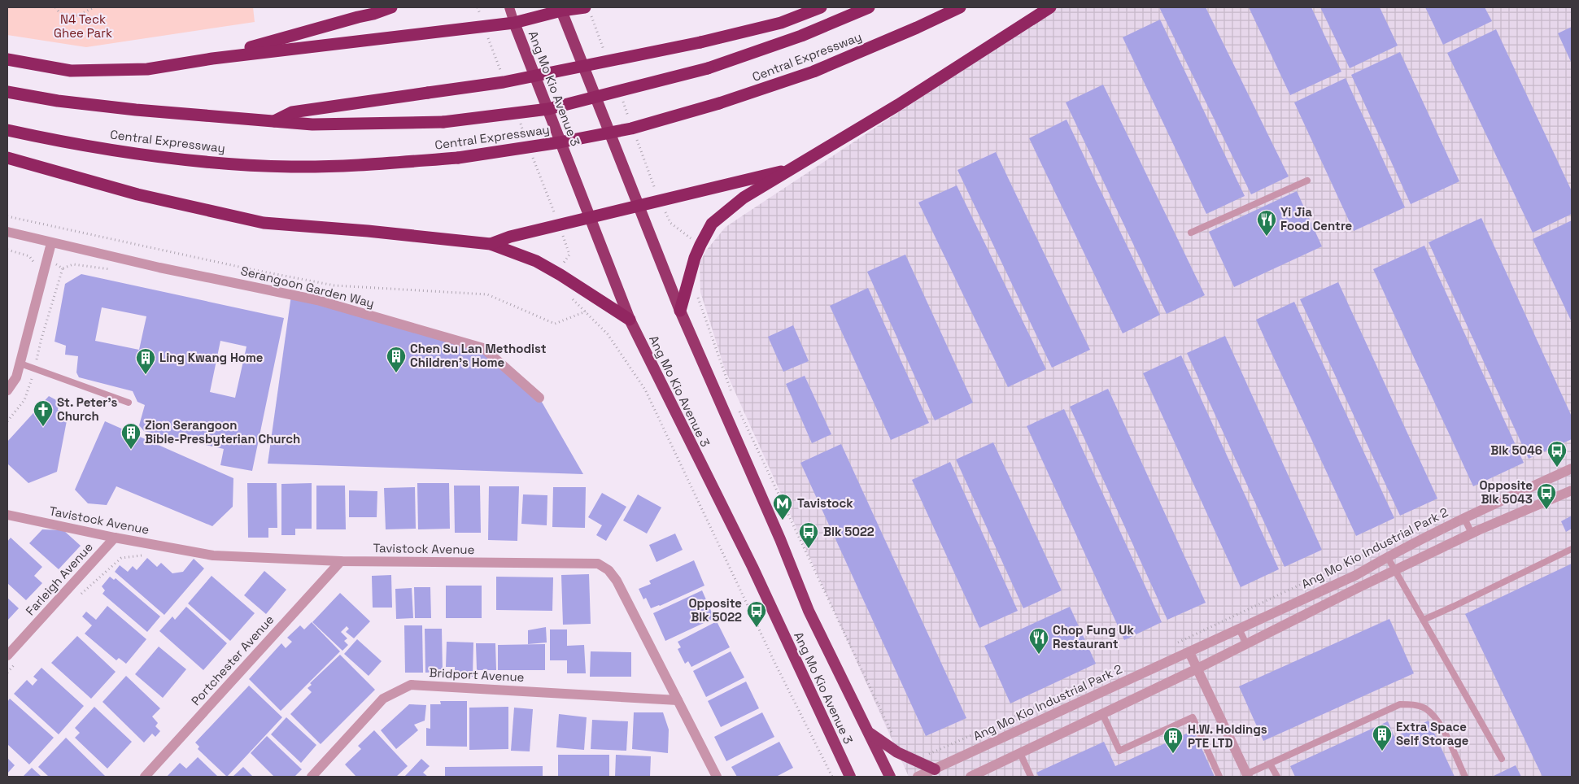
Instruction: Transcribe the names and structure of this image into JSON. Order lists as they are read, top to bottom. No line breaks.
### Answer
{"streets":{"highway":["Central Expressway","Ang Mo Kio Avenue 3"],"street":["Serangoon Garden Way","Tavistock Avenue","Ang Mo Kio Industrial Park 2","Farleigh Avenue","Portchester Avenue","Bridport Avenue"]},"crossings":[["Tavistock Avenue","Farleigh Avenue"],["Tavistock Avenue","Portchester Avenue"],["Tavistock Avenue","Bridport Avenue"]],"parks":["N4 Teck Ghee Park"],"places":{"restaurant":["Yi Jia Food Centre","Chop Fung Uk Restaurant"],"building":["Chen Su Lan Methodist Children's Home","Ling Kwang Home","Zion Serangoon Bible-Presbyterian Church","Extra Space Self Storage","H.W. Holdings PTE LTD"],"church":["St. Peter's Church"],"bus stop":["Blk 5046","Opposite Blk 5043","Blk 5022","Opposite Blk 5022"],"metro station":["Tavistock"]}}
